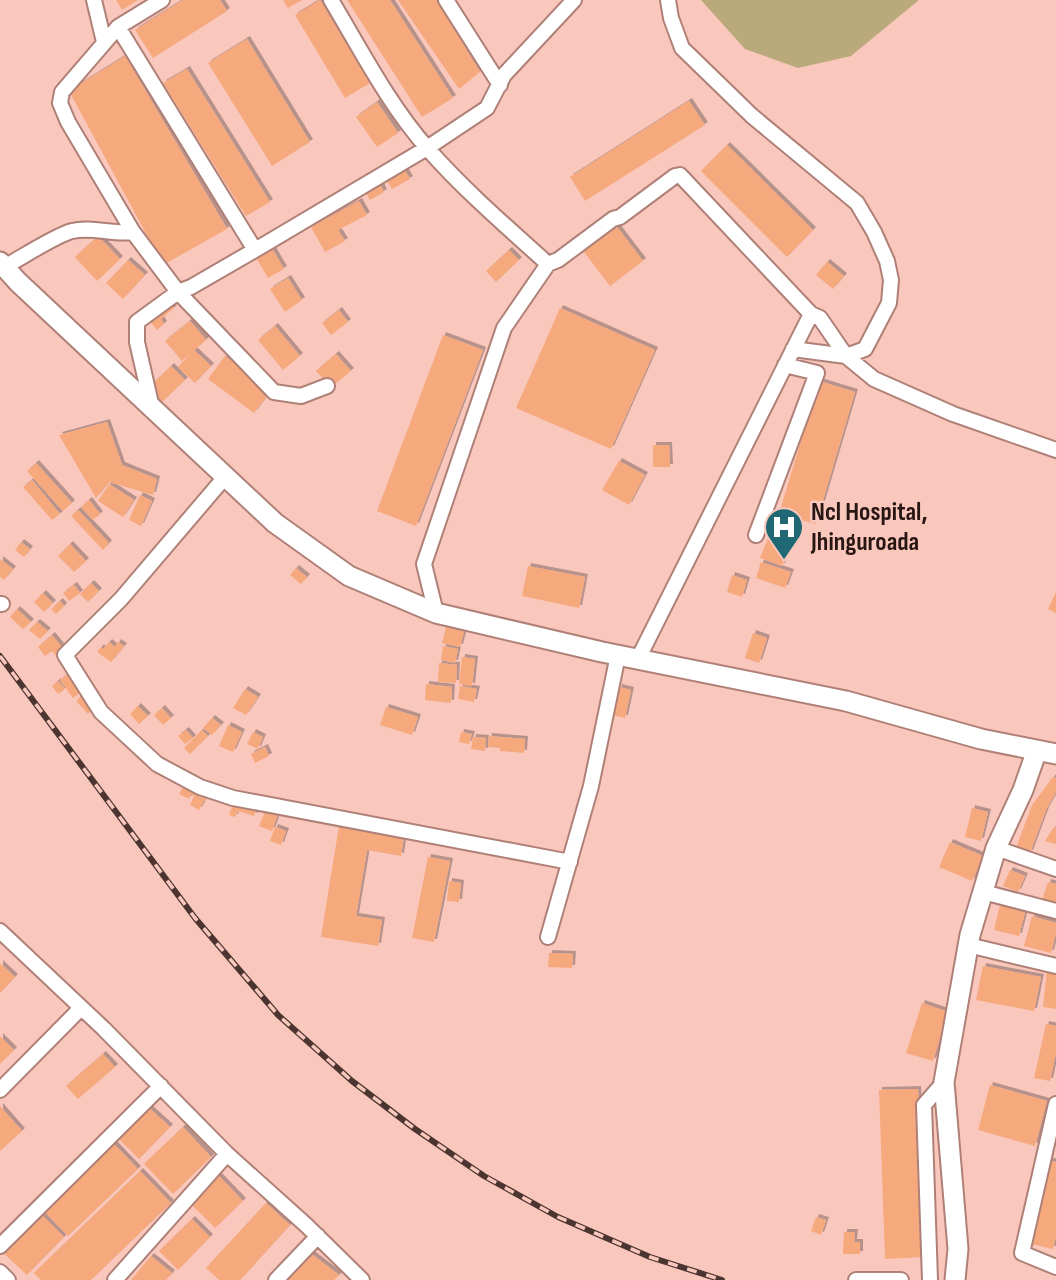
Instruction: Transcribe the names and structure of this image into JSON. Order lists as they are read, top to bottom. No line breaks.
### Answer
{"places":{"hospital":["Ncl Hospital, Jhinguroada"]}}
